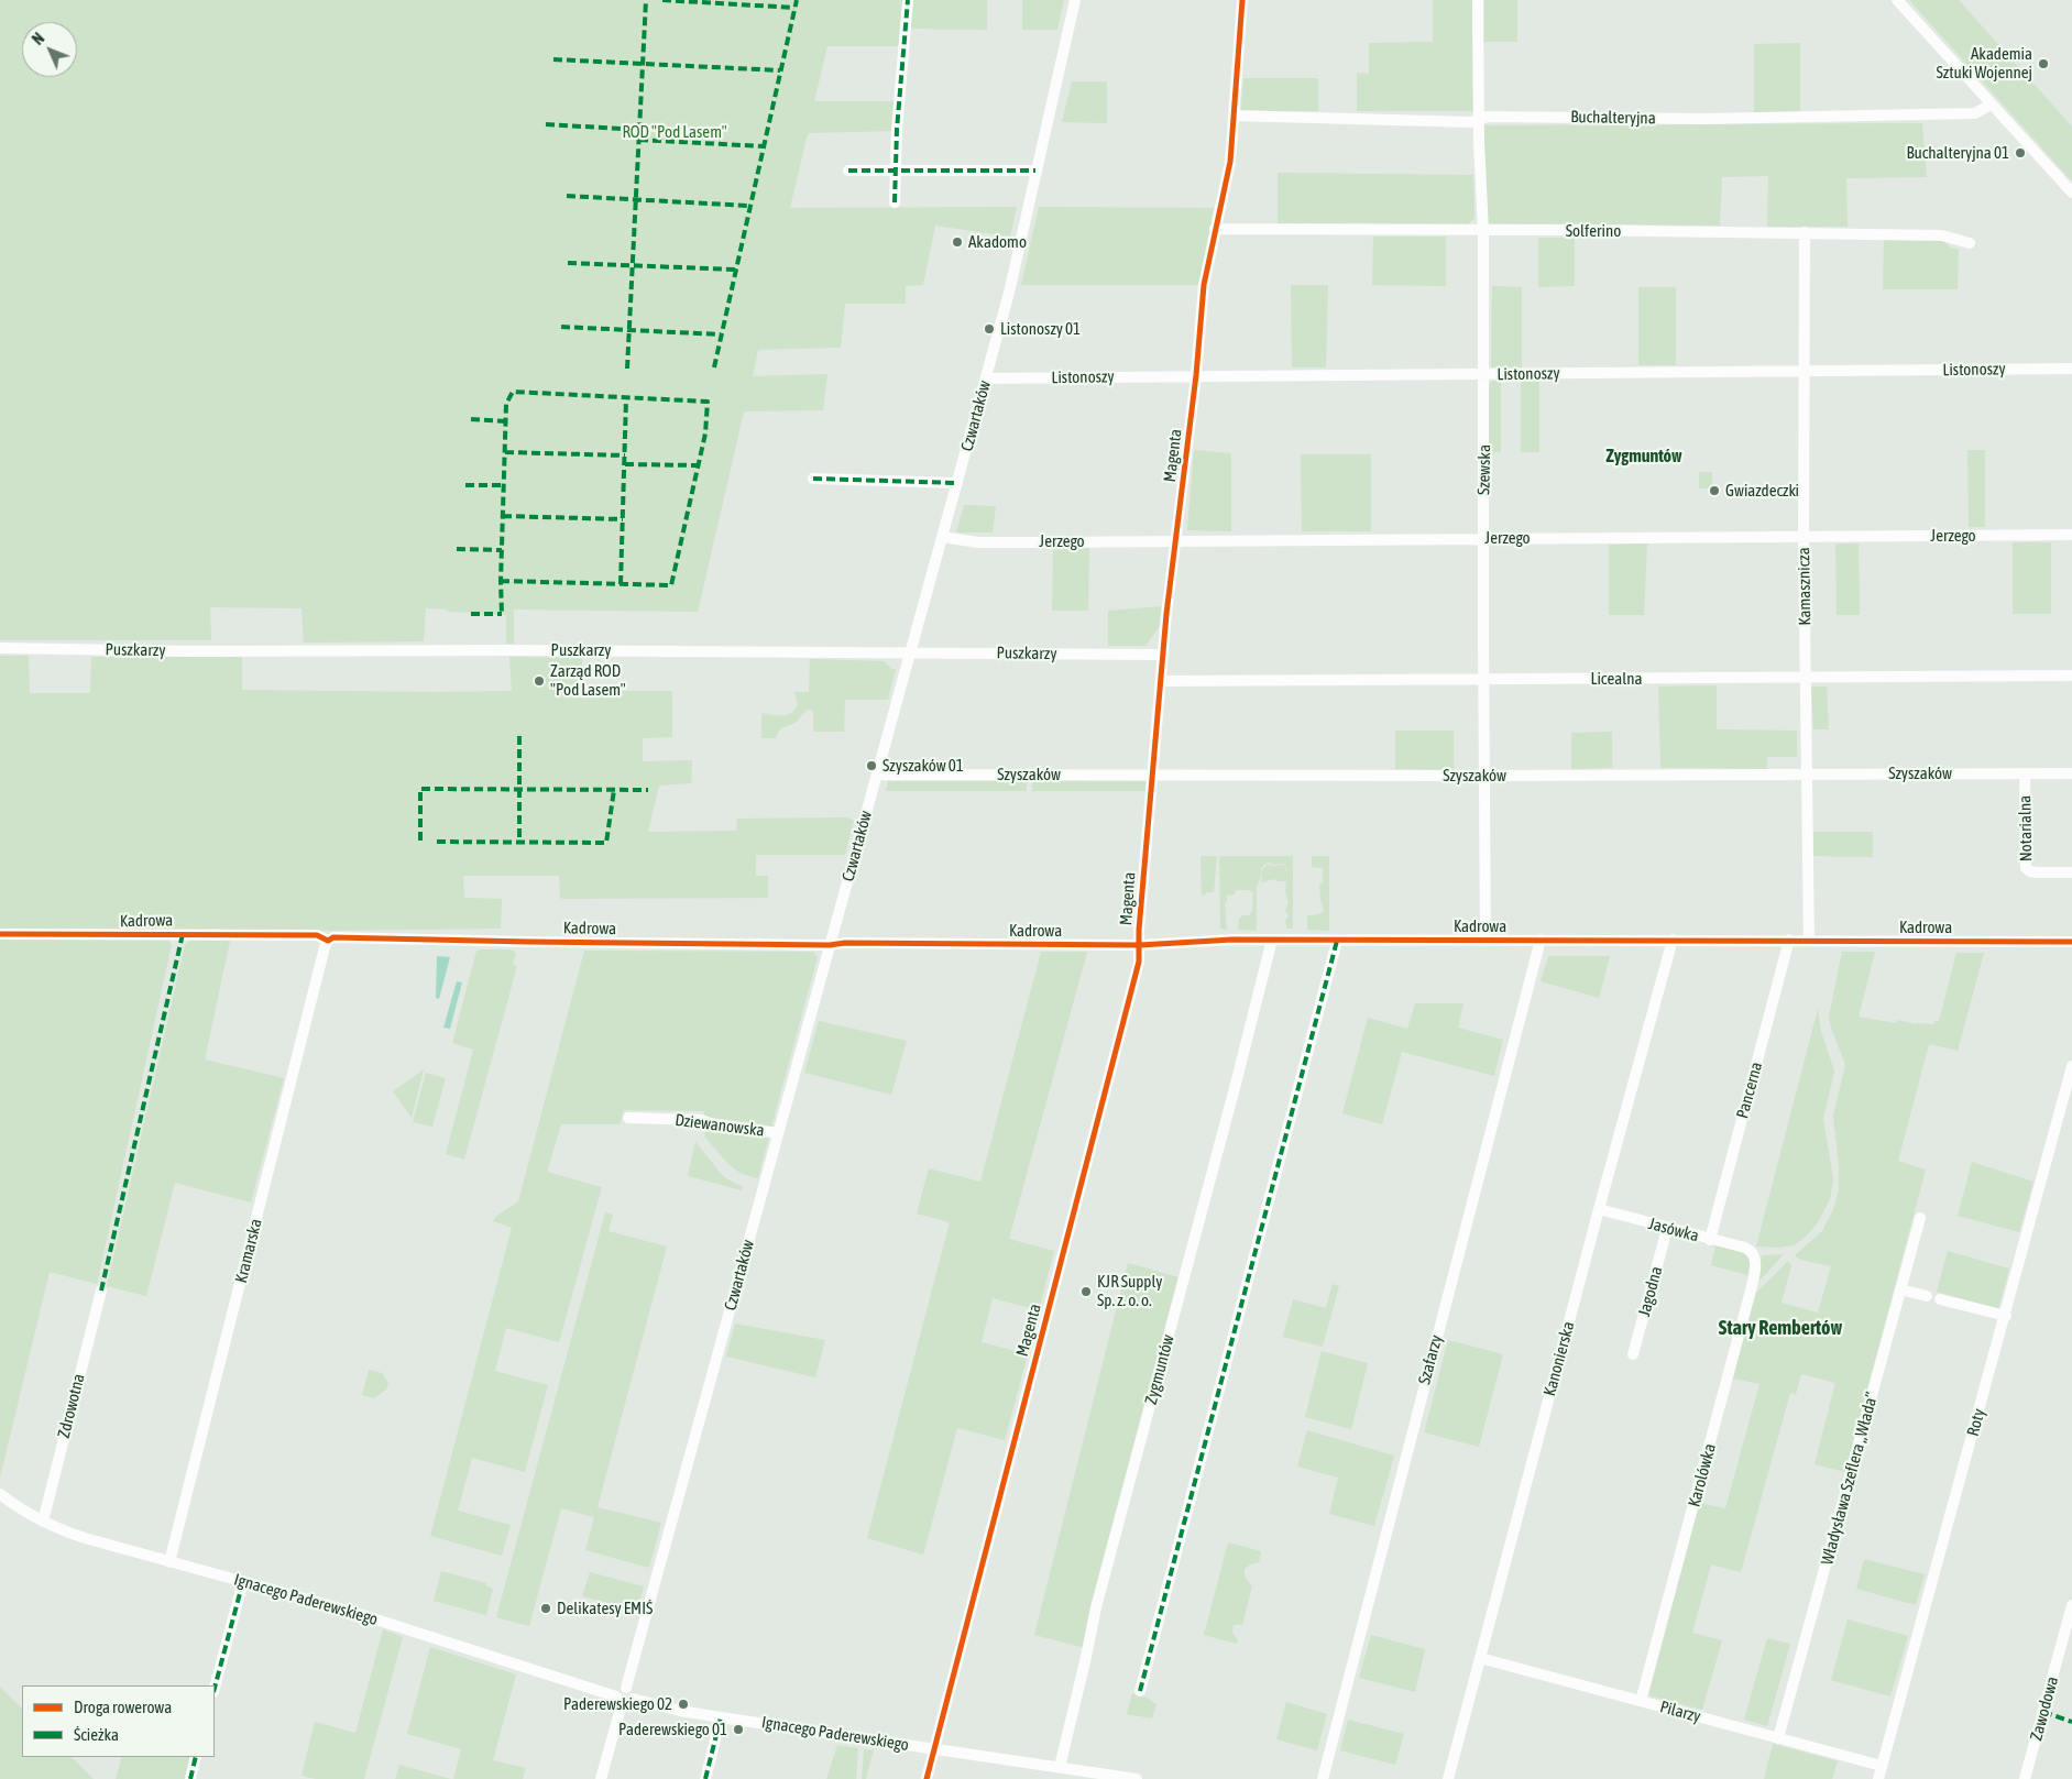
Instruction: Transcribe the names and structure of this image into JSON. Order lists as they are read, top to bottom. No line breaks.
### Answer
{"streets":{"street":["Buchalteryjna","Solferino","Listonoszy","Czwartaków","Magenta","Szewska","Jerzego","Kamasznicza","Puszkarzy","Licealna","Szyszaków","Notarialna","Kadrowa","Pancerna","Dziewanowska","Jasówka","Kramarska","Jagodna","Kanonierska","Szafarzy","Zygmuntów","Zdrowotna","Roty","Karolówka","Władysława Szeflera „Włada”","Ignacego Paderewskiego","Zawodowa","Pilarzy"]},"crossings":[["Buchalteryjna","Magenta"],["Buchalteryjna","Szewska"],["Solferino","Magenta"],["Solferino","Szewska"],["Solferino","Kamasznicza"],["Listonoszy","Czwartaków"],["Listonoszy","Magenta"],["Listonoszy","Szewska"],["Listonoszy","Kamasznicza"],["Czwartaków","Jerzego"],["Czwartaków","Puszkarzy"],["Czwartaków","Szyszaków"],["Czwartaków","Kadrowa"],["Czwartaków","Dziewanowska"],["Czwartaków","Ignacego Paderewskiego"],["Magenta","Jerzego"],["Magenta","Puszkarzy"],["Magenta","Licealna"],["Magenta","Szyszaków"],["Magenta","Kadrowa"],["Magenta","Ignacego Paderewskiego"],["Szewska","Jerzego"],["Szewska","Licealna"],["Szewska","Szyszaków"],["Szewska","Kadrowa"],["Jerzego","Kamasznicza"],["Kamasznicza","Licealna"],["Kamasznicza","Szyszaków"],["Kamasznicza","Kadrowa"],["Szyszaków","Notarialna"],["Kadrowa","Pancerna"],["Kadrowa","Kramarska"],["Kadrowa","Kanonierska"],["Kadrowa","Szafarzy"],["Kadrowa","Zygmuntów"],["Pancerna","Jasówka"],["Jasówka","Jagodna"],["Jasówka","Kanonierska"],["Jasówka","Karolówka"],["Kramarska","Ignacego Paderewskiego"],["Kanonierska","Pilarzy"],["Zygmuntów","Ignacego Paderewskiego"],["Zdrowotna","Ignacego Paderewskiego"],["Roty","Pilarzy"],["Karolówka","Pilarzy"],["Władysława Szeflera „Włada”","Pilarzy"]],"districts":["Zygmuntów","Stary Rembertów"],"parks":["ROD \"Pod Lasem\""],"places":["Akademia Sztuki Wojennej","Buchalteryjna 01","Akadomo","Listonoszy 01","Gwiazdeczki","Zarząd ROD \"Pod Lasem\"","Szyszaków 01","KJR Supply Sp. z. o. o.","Delikatesy EMIŚ","Paderewskiego 02","Paderewskiego 01"],"legend":["Droga rowerowa","Ścieżka"],"north":"top left"}
